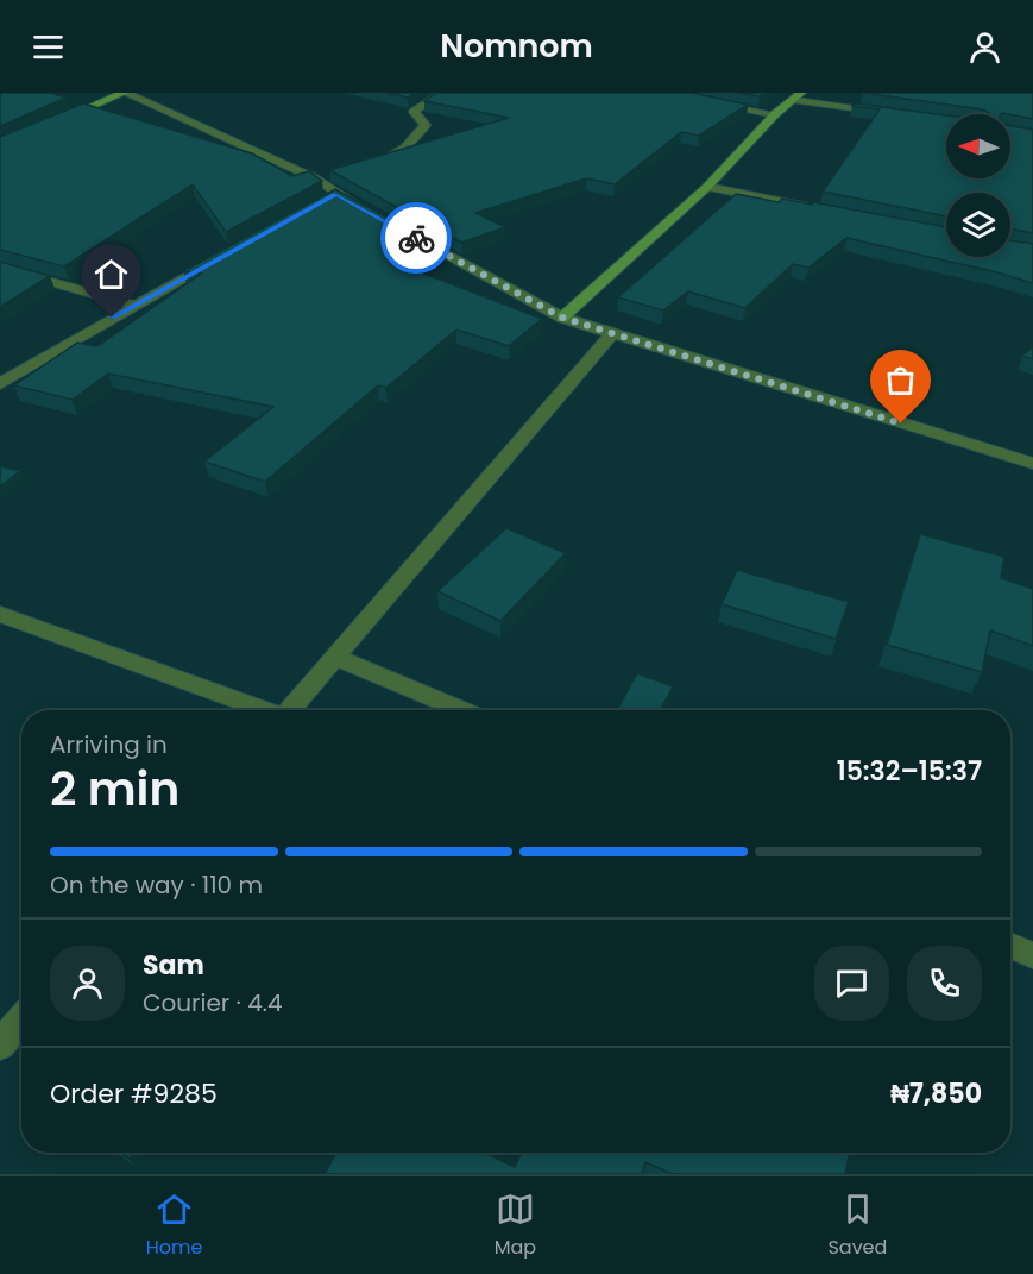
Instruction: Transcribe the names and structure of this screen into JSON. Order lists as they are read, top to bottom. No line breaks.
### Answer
{"north":"left","page":{"header":"Nomnom","heading":["2 min","Arriving in","15:32–15:37"],"panel":["Sam","Courier · 4.4","Order #9285","₦7,850"],"bar":"On the way · 110 m","tabs":["Home","Map","Saved"]}}
